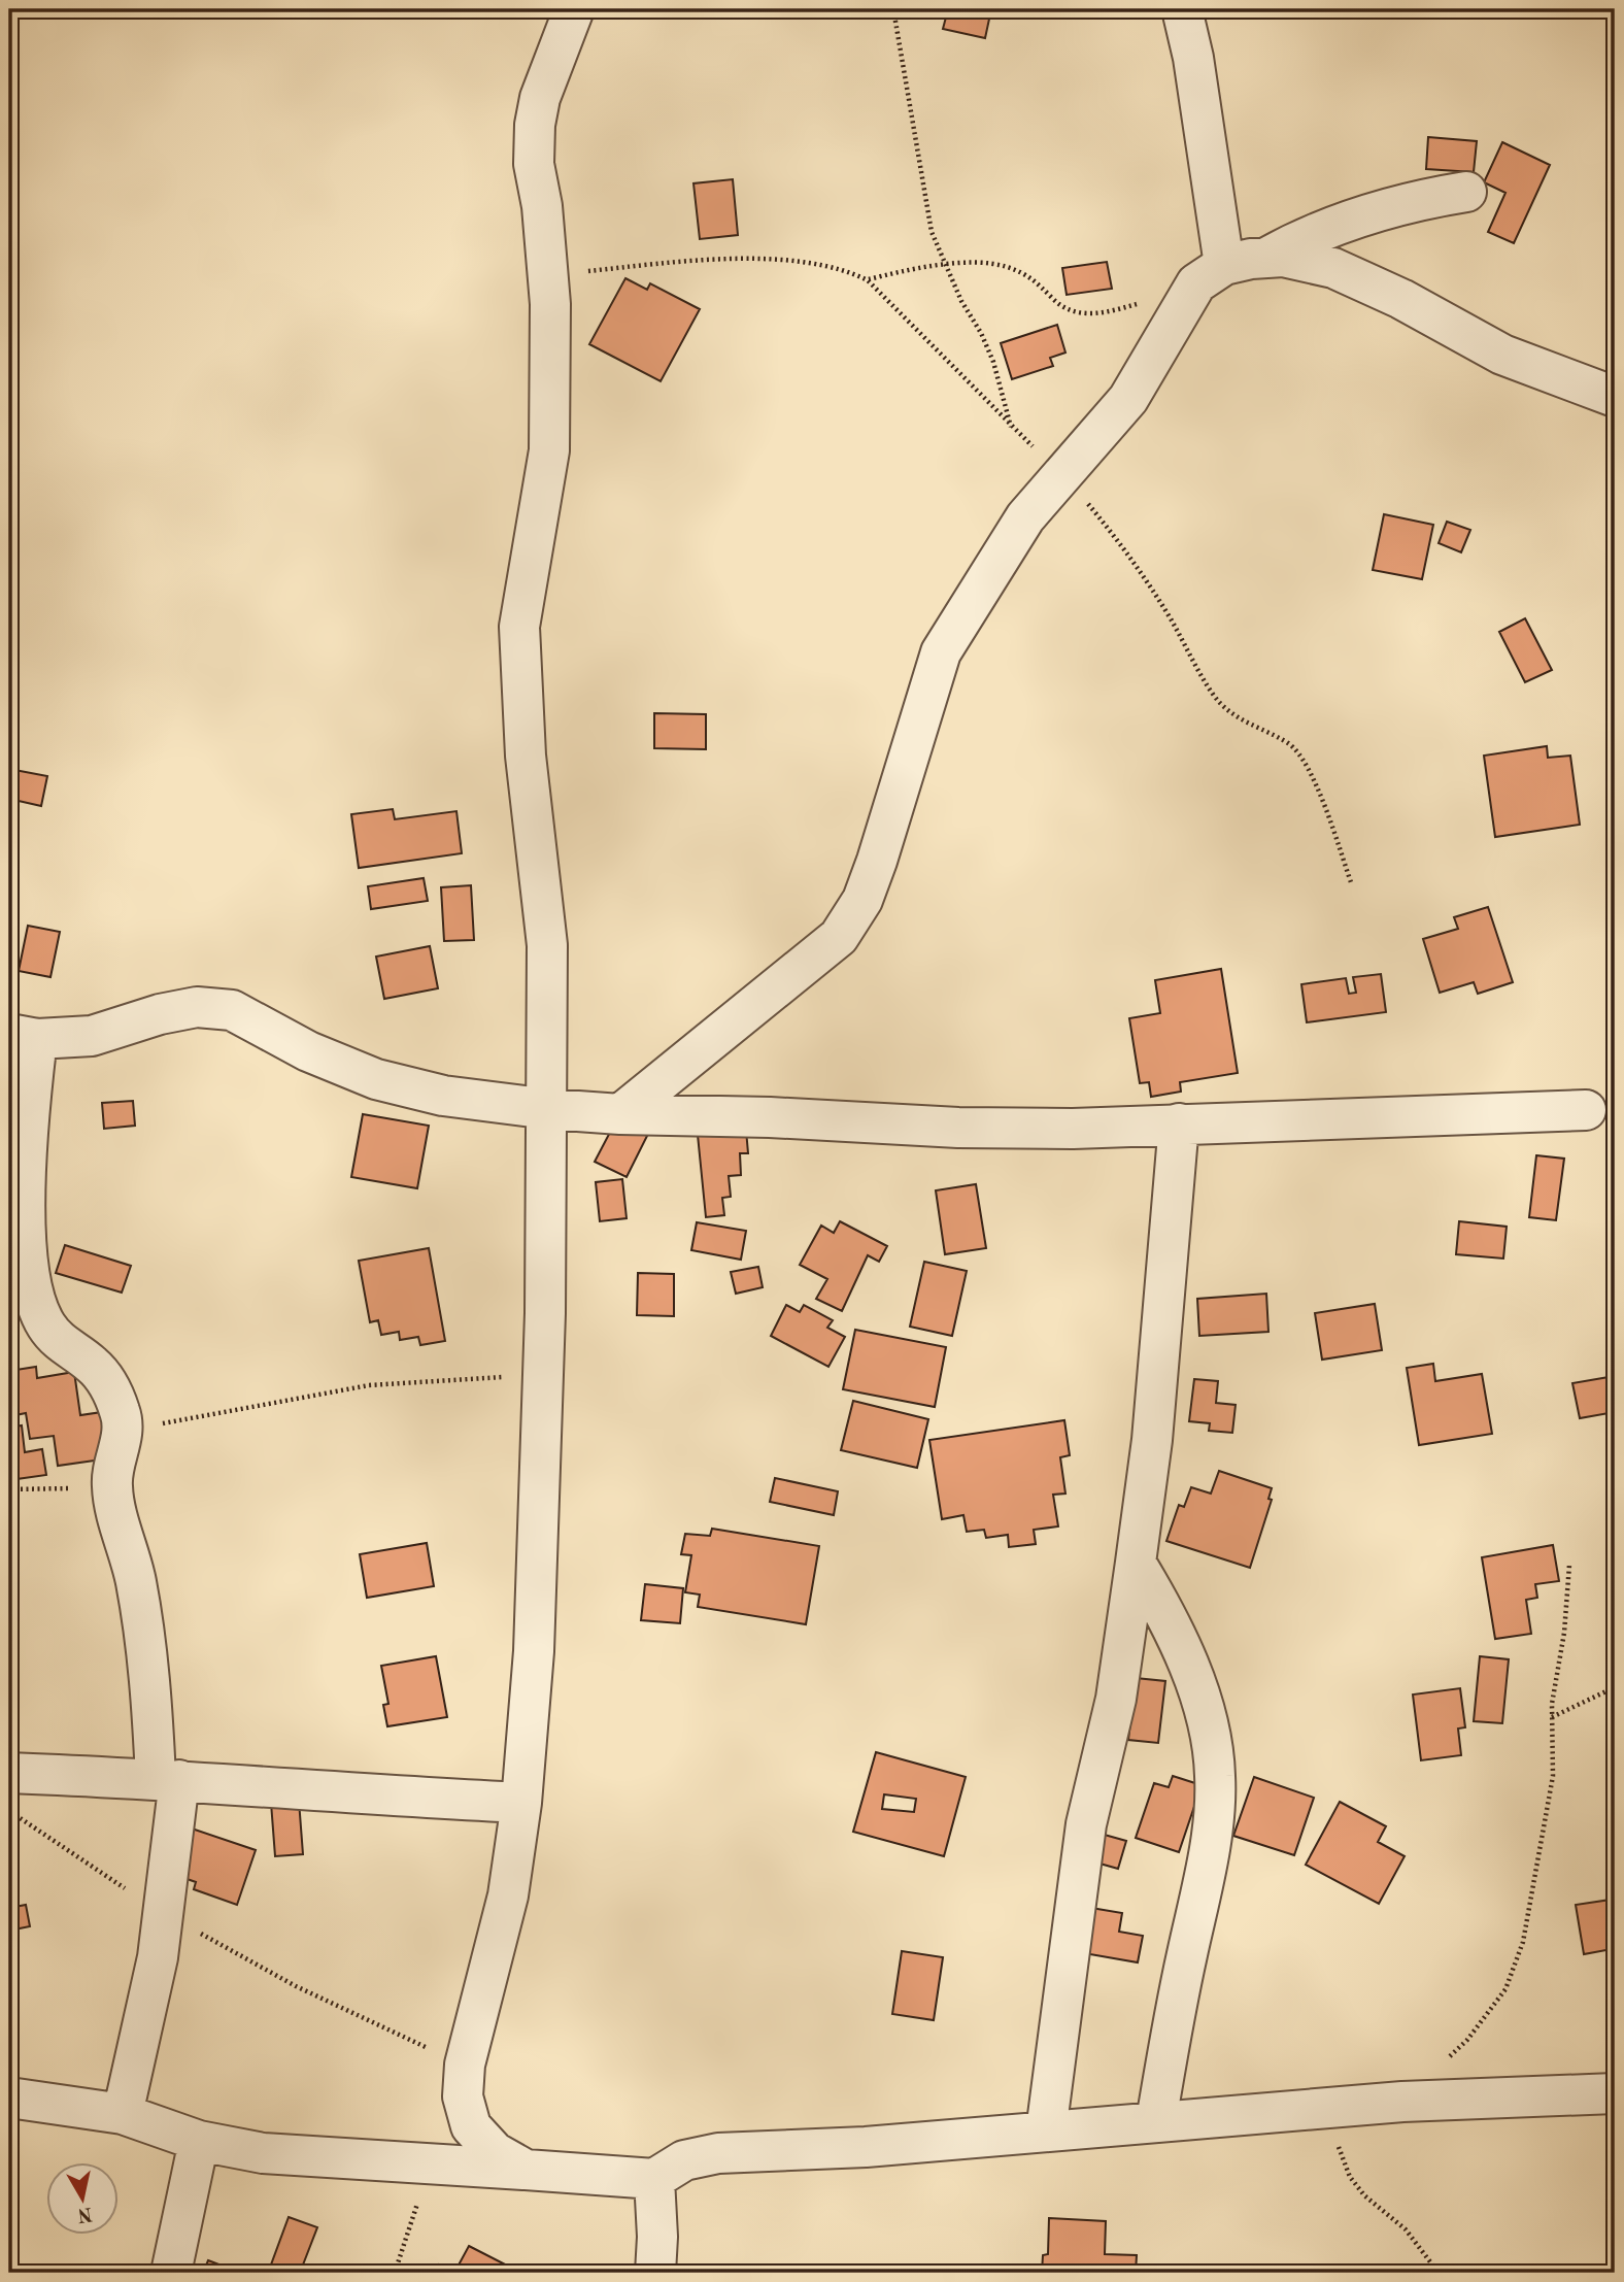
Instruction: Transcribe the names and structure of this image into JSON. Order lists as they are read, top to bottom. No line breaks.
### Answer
{"north":"bottom"}
